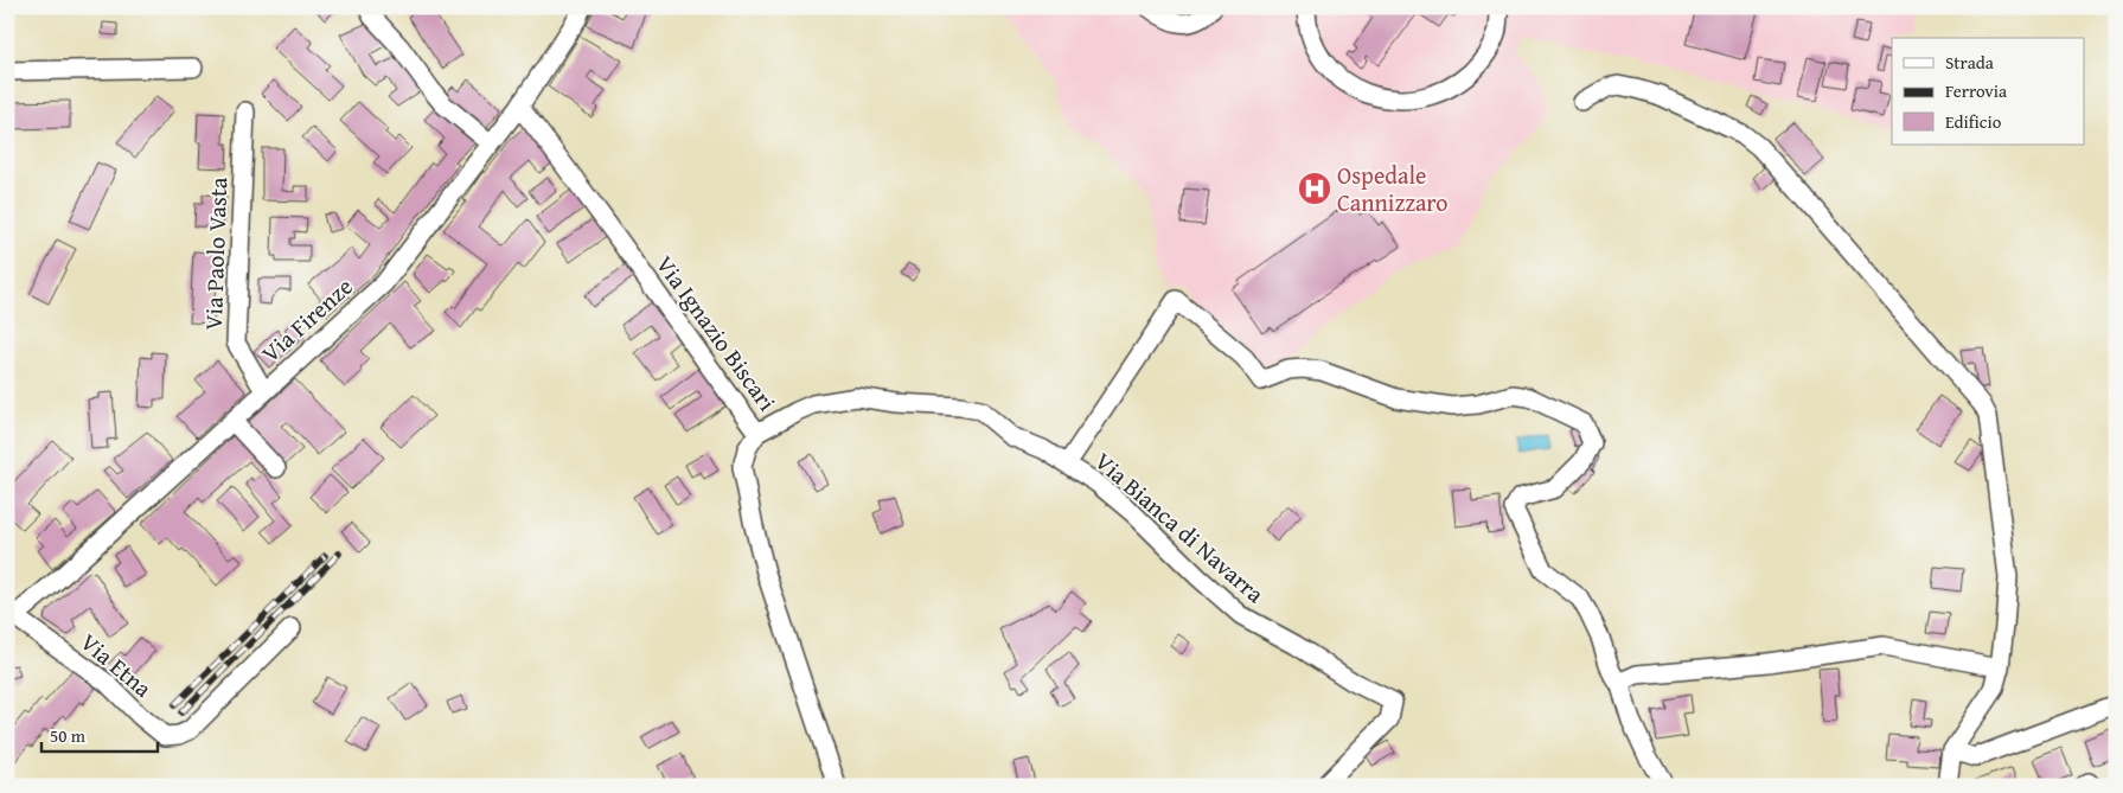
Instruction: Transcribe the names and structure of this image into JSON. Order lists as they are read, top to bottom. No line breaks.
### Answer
{"streets":{"street":["Via Paolo Vasta","Via Firenze","Via Ignazio Biscari","Via Bianca di Navarra","Via Etna"]},"crossings":[["Via Paolo Vasta","Via Firenze"],["Via Firenze","Via Ignazio Biscari"],["Via Firenze","Via Etna"],["Via Ignazio Biscari","Via Bianca di Navarra"]],"places":{"hospital":["Ospedale Cannizzaro"]},"legend":["Strada","Ferrovia","Edificio"],"scale_bar":"50 m"}
